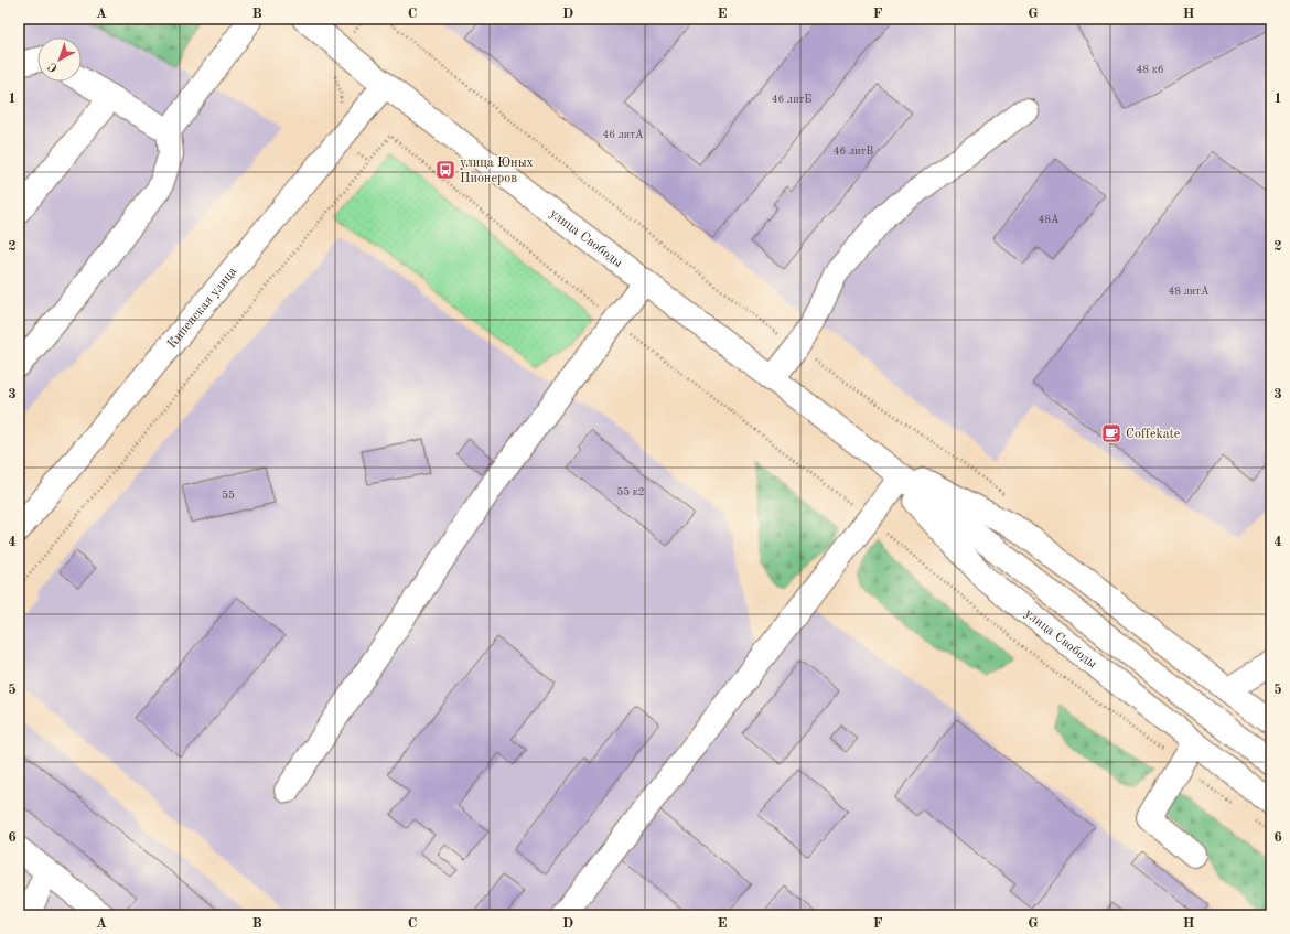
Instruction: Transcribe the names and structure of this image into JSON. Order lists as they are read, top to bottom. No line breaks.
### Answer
{"streets":{"main road":["улица Свободы","Кипенская улица"]},"crossings":[["улица Свободы","Кипенская улица"]],"places":{"bus stop":["улица Юных Пионеров"],"cafe":["Coffekate"]},"house_numbers":["48 к6","46 литБ","46 литА","46 литВ","48А","48 литА","55 к2","55"],"north":"bottom left","grid":{"columns":["A","B","C","D","E","F","G","H"],"rows":["1","2","3","4","5","6"]}}
